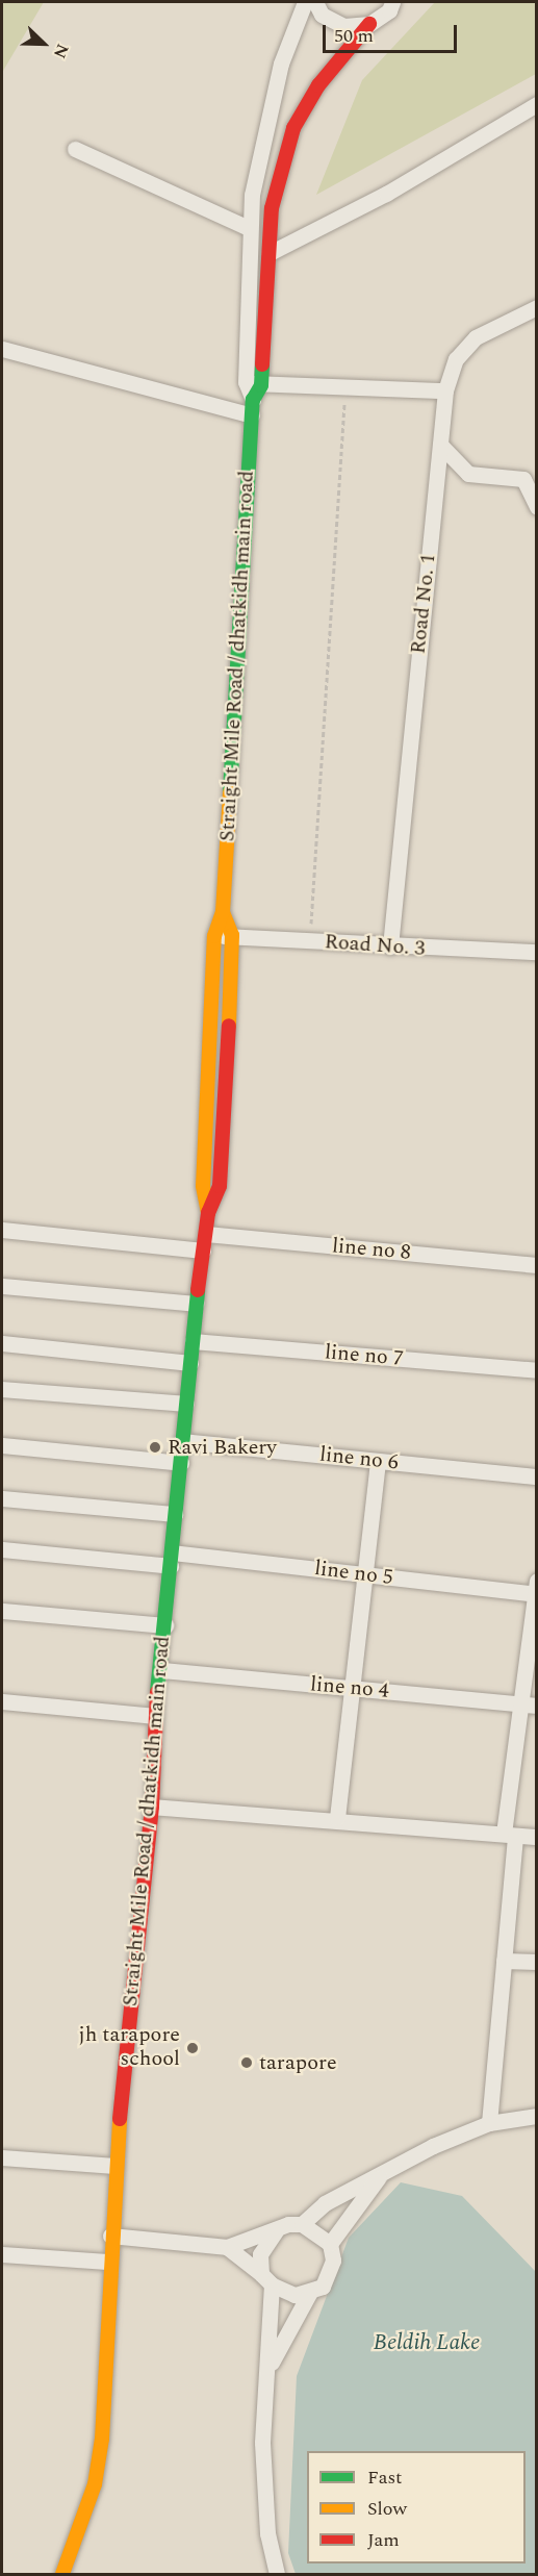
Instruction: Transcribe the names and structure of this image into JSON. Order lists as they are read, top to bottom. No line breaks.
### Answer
{"streets":{"street":["Road No. 1","Straight Mile Road / dhatkidh main road","Road No. 3","line no 8","line no 7","line no 6","line no 5","line no 4"]},"crossings":[["Road No. 1","Road No. 3"],["Straight Mile Road / dhatkidh main road","Road No. 3"],["Straight Mile Road / dhatkidh main road","line no 8"],["Straight Mile Road / dhatkidh main road","line no 7"],["Straight Mile Road / dhatkidh main road","line no 6"],["Straight Mile Road / dhatkidh main road","line no 5"],["Straight Mile Road / dhatkidh main road","line no 4"]],"water":["Beldih Lake"],"places":["Ravi Bakery","jh tarapore school","tarapore"],"legend":["Fast","Slow","Jam"],"scale_bar":"50 m","north":"bottom right"}
